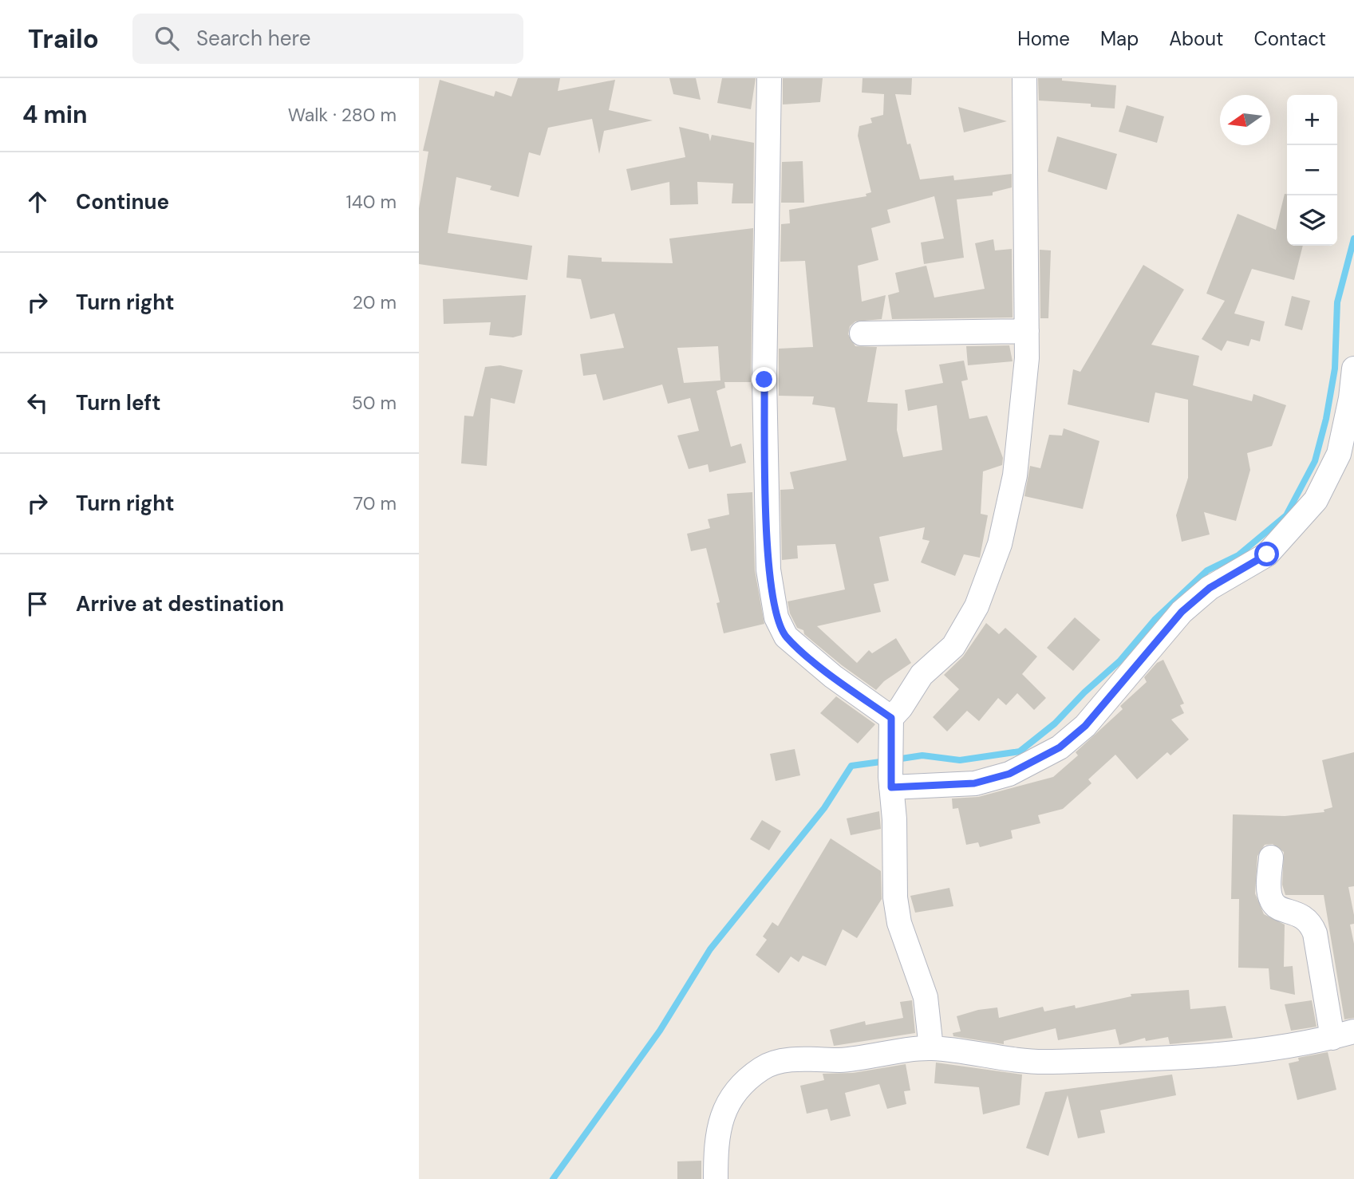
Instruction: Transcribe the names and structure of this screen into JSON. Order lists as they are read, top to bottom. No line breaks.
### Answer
{"north":"left","page":{"header":"Trailo","search":"Search here","nav":["Home","Map","About","Contact"],"heading":["4 min","Walk · 280 m"],"map_buttons":["+","−"],"list":[["Continue","140 m"],["Turn right","20 m"],["Turn left","50 m"],["Turn right","70 m"],"Arrive at destination"]}}
